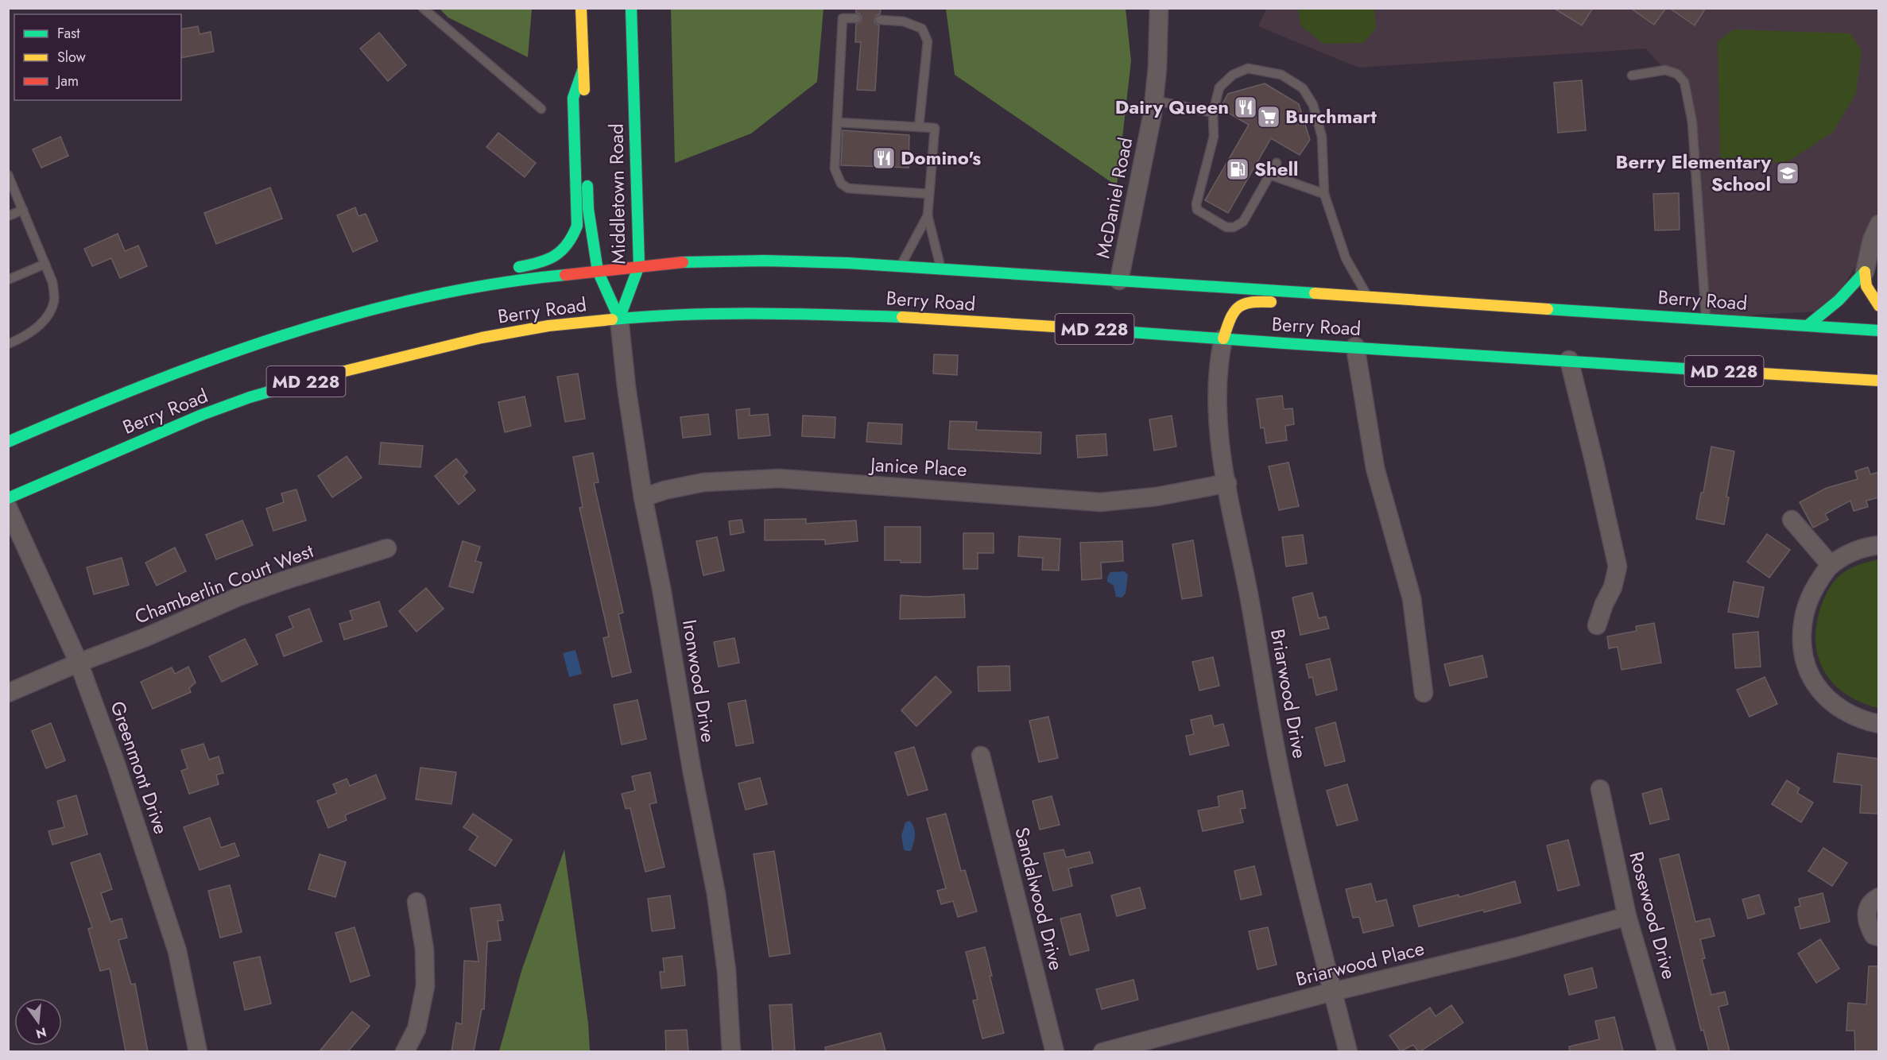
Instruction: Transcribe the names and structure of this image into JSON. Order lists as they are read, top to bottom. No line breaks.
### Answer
{"streets":{"main road":["Middletown Road","Berry Road","MD 228"],"street":["McDaniel Road","Janice Place","Chamberlin Court West","Ironwood Drive","Briarwood Drive","Greenmont Drive","Sandalwood Drive","Rosewood Drive","Briarwood Place"]},"crossings":[["Middletown Road","Berry Road"],["Middletown Road","Ironwood Drive"],["McDaniel Road","Berry Road"],["Berry Road","Ironwood Drive"],["Berry Road","Briarwood Drive"],["Janice Place","Ironwood Drive"],["Janice Place","Briarwood Drive"],["Chamberlin Court West","Greenmont Drive"],["Briarwood Drive","Briarwood Place"],["Rosewood Drive","Briarwood Place"]],"places":{"restaurant":["Dairy Queen","Domino's"],"supermarket":["Burchmart"],"fuel station":["Shell"],"school or university":["Berry Elementary School"]},"legend":["Fast","Slow","Jam"],"north":"bottom"}
